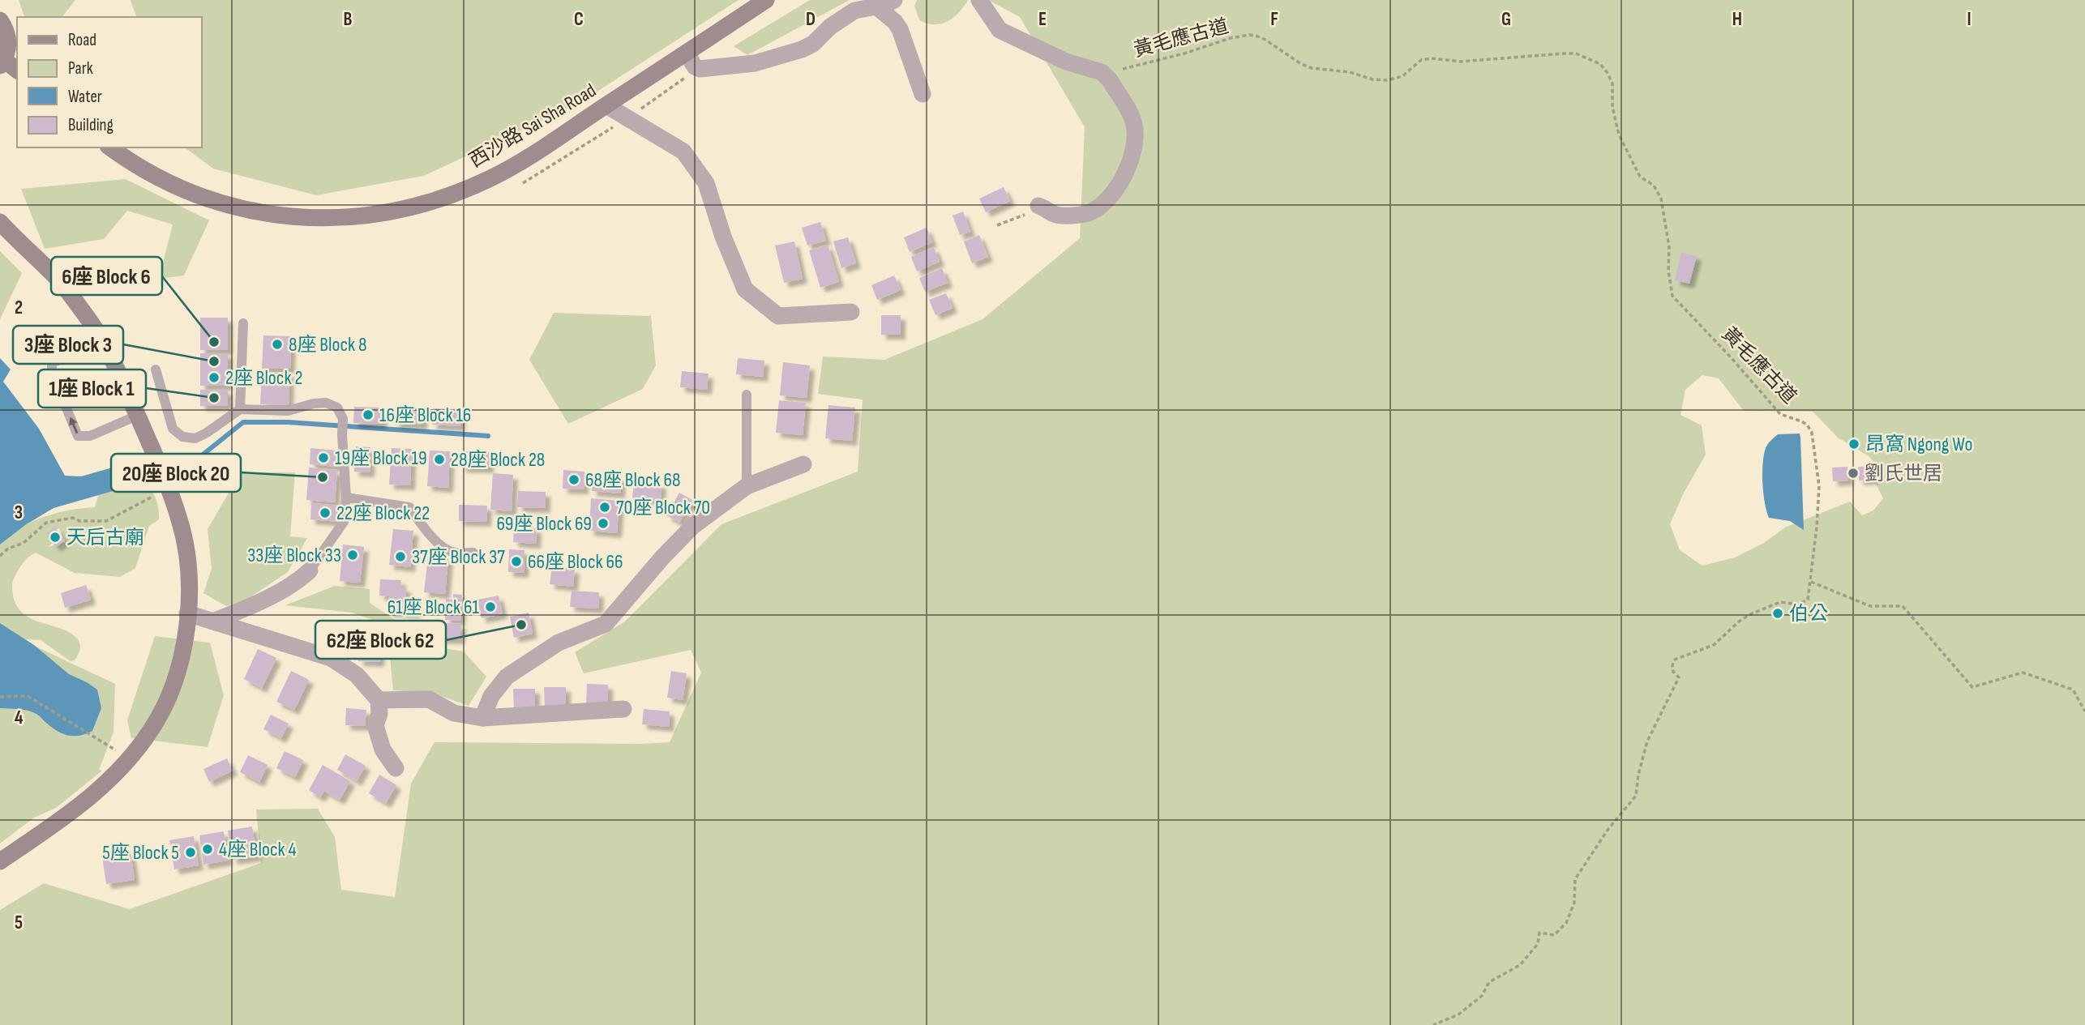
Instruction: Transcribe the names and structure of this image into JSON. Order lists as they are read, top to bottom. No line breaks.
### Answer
{"streets":{"main road":["西沙路 Sai Sha Road"],"path":["黃毛應古道"]},"places":["6座 Block 6","8座 Block 8","3座 Block 3","2座 Block 2","1座 Block 1","16座 Block 16","昂窩 Ngong Wo","19座 Block 19","28座 Block 28","劉氏世居","20座 Block 20","68座 Block 68","70座 Block 70","22座 Block 22","69座 Block 69","天后古廟","33座 Block 33","37座 Block 37","66座 Block 66","61座 Block 61","伯公","62座 Block 62","4座 Block 4","5座 Block 5"],"legend":["Road","Park","Water","Building"],"grid":{"columns":["B","C","D","E","F","G","H","I"],"rows":["2","3","4","5"]}}
